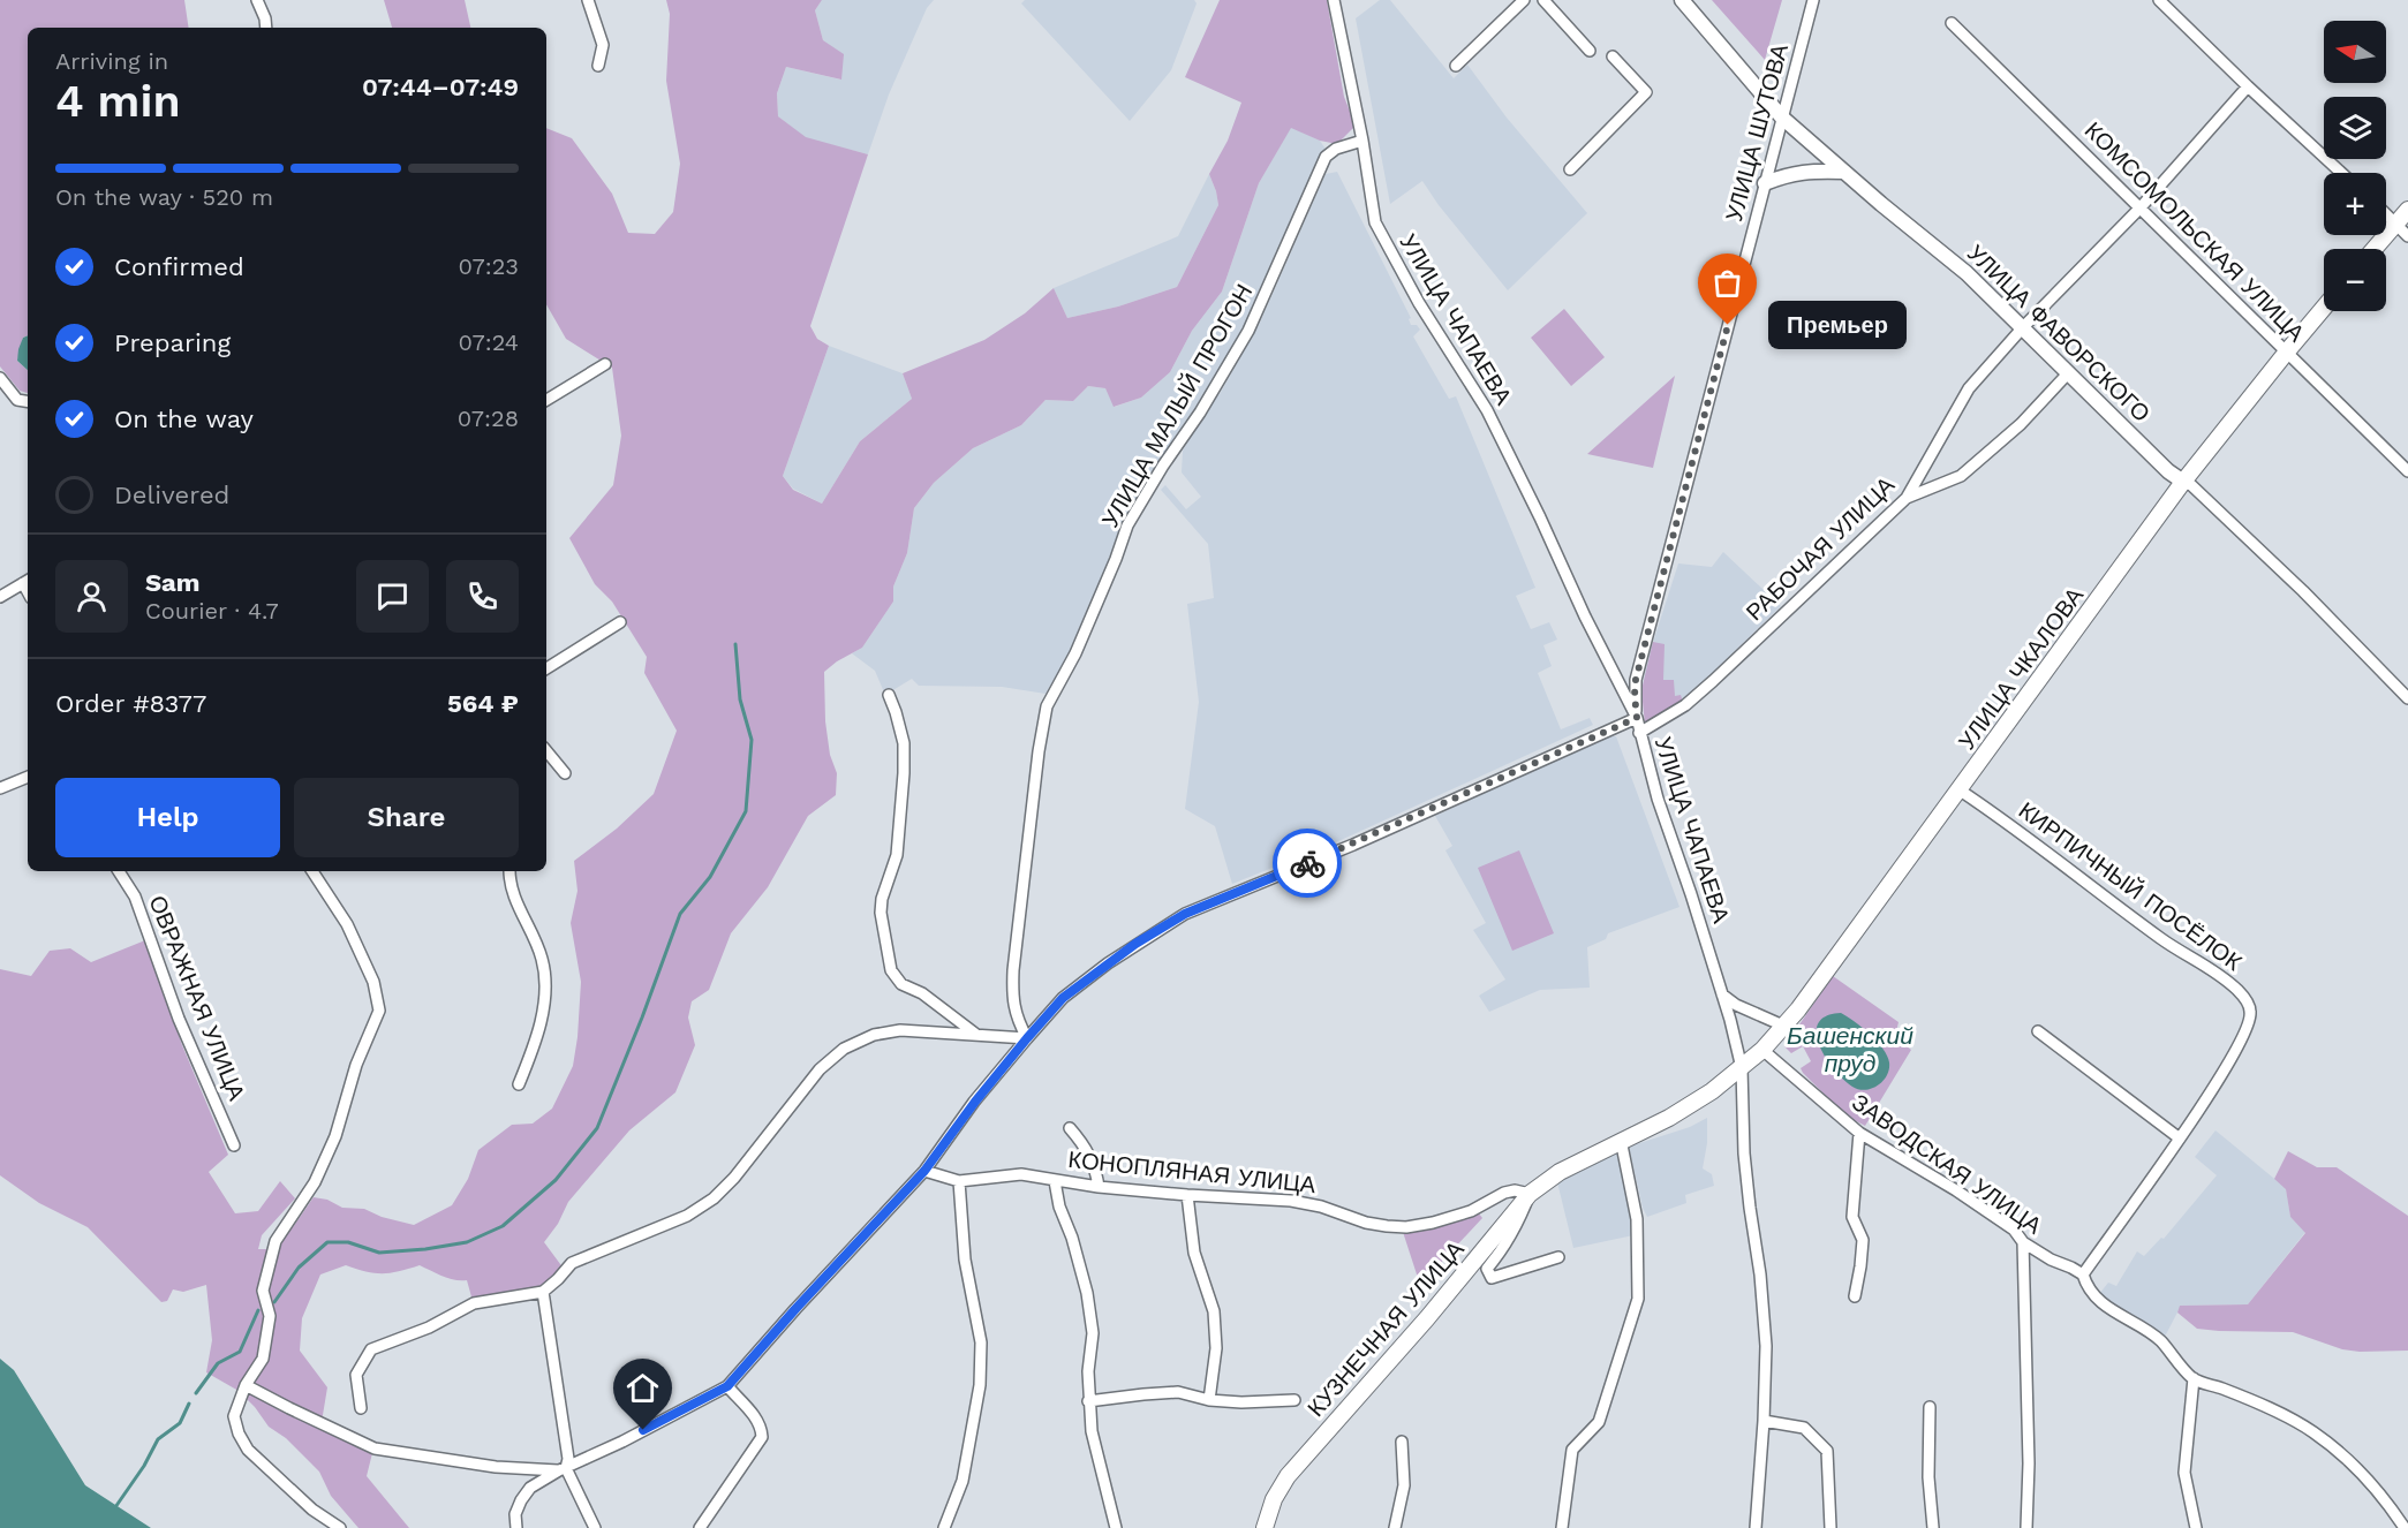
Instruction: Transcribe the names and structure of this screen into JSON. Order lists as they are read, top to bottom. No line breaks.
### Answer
{"streets":{"main road":["УЛИЦА ЧКАЛОВА","КУЗНЕЧНАЯ УЛИЦА"],"street":["УЛИЦА ШУТОВА","КОМСОМОЛЬСКАЯ УЛИЦА","УЛИЦА ЧАПАЕВА","УЛИЦА ФАВОРСКОГО","УЛИЦА МАЛЫЙ ПРОГОН","РАБОЧАЯ УЛИЦА","КИРПИЧНЫЙ ПОСЁЛОК","ОВРАЖНАЯ УЛИЦА","ЗАВОДСКАЯ УЛИЦА","КОНОПЛЯНАЯ УЛИЦА"]},"crossings":[["УЛИЦА ШУТОВА","УЛИЦА ЧАПАЕВА"],["УЛИЦА ШУТОВА","УЛИЦА ФАВОРСКОГО"],["КОМСОМОЛЬСКАЯ УЛИЦА","РАБОЧАЯ УЛИЦА"],["КОМСОМОЛЬСКАЯ УЛИЦА","УЛИЦА ЧКАЛОВА"],["УЛИЦА ЧАПАЕВА","УЛИЦА МАЛЫЙ ПРОГОН"],["УЛИЦА ЧАПАЕВА","РАБОЧАЯ УЛИЦА"],["УЛИЦА ЧАПАЕВА","УЛИЦА ЧКАЛОВА"],["УЛИЦА ФАВОРСКОГО","РАБОЧАЯ УЛИЦА"],["УЛИЦА ФАВОРСКОГО","УЛИЦА ЧКАЛОВА"],["УЛИЦА ЧКАЛОВА","КИРПИЧНЫЙ ПОСЁЛОК"],["УЛИЦА ЧКАЛОВА","ЗАВОДСКАЯ УЛИЦА"],["КИРПИЧНЫЙ ПОСЁЛОК","ЗАВОДСКАЯ УЛИЦА"],["КОНОПЛЯНАЯ УЛИЦА","КУЗНЕЧНАЯ УЛИЦА"]],"water":["Башенский пруд"],"places":["Премьер"],"north":"left","page":{"map_buttons":["+","−"],"heading":["4 min","Arriving in","07:44–07:49"],"panel":["Sam","Courier · 4.7","Order #8377","564 ₽"],"bar":"On the way · 520 m","list":[["Confirmed","07:23"],["Preparing","07:24"],["On the way","07:28"],"Delivered"],"bubble":"Премьер","buttons":["Help","Share"]}}
